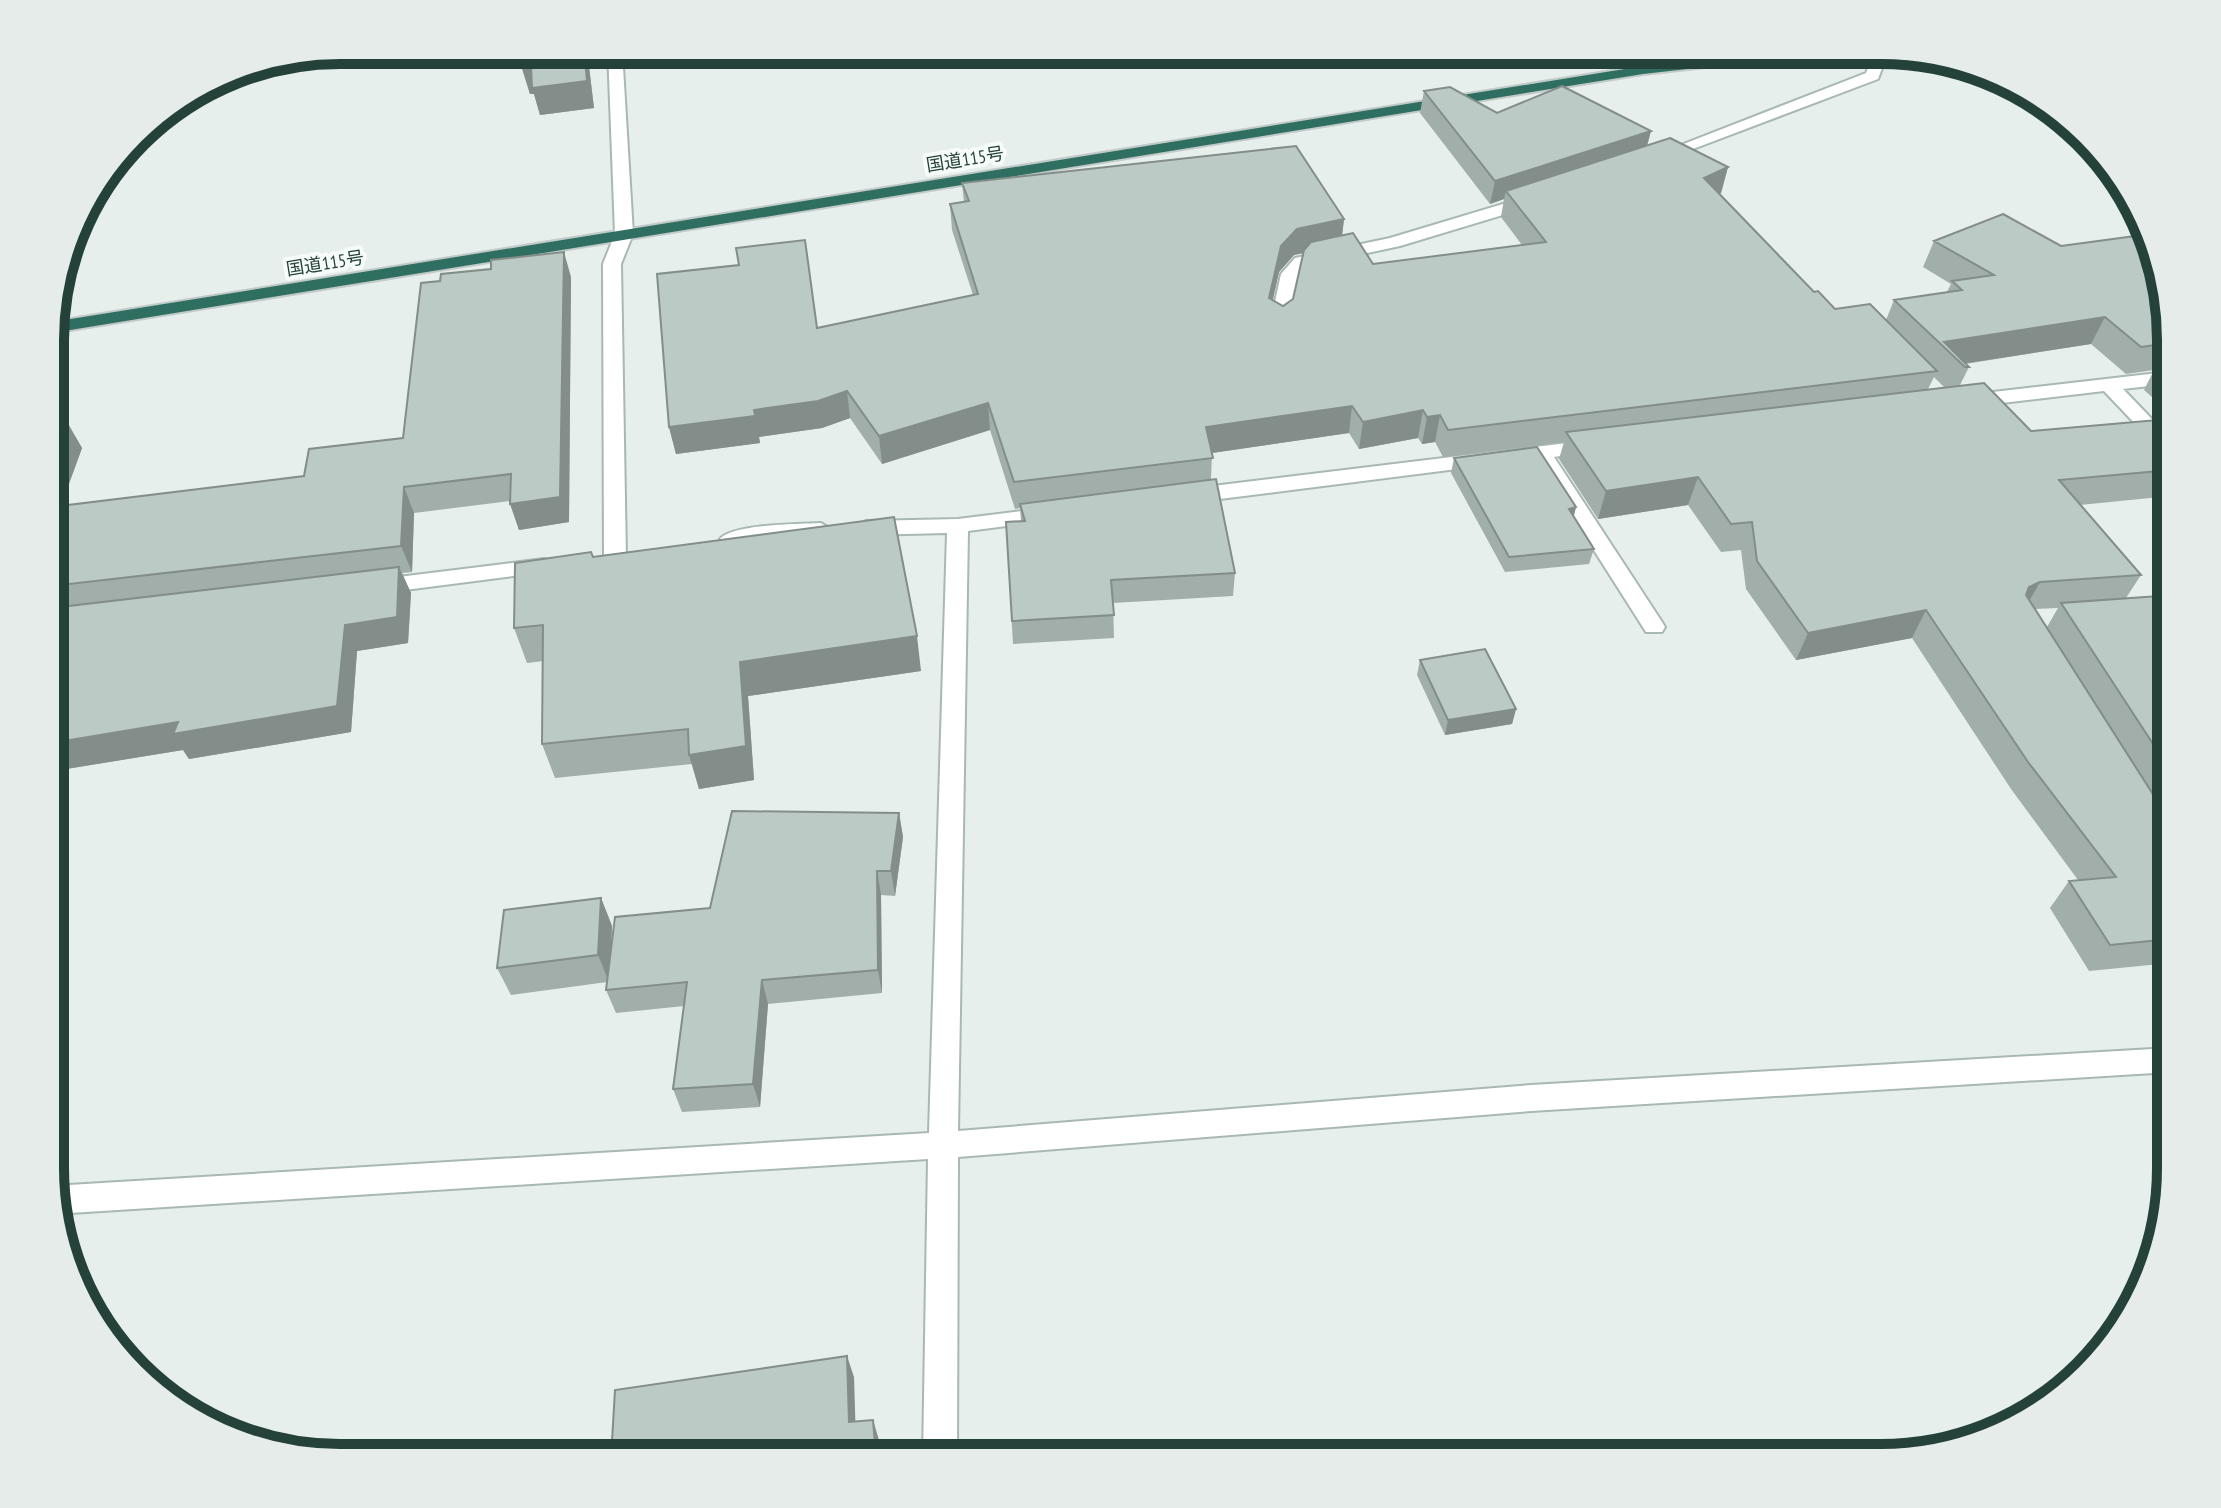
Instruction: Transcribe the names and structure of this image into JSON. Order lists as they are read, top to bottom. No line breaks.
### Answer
{"streets":{"highway":["国道115号"]}}
